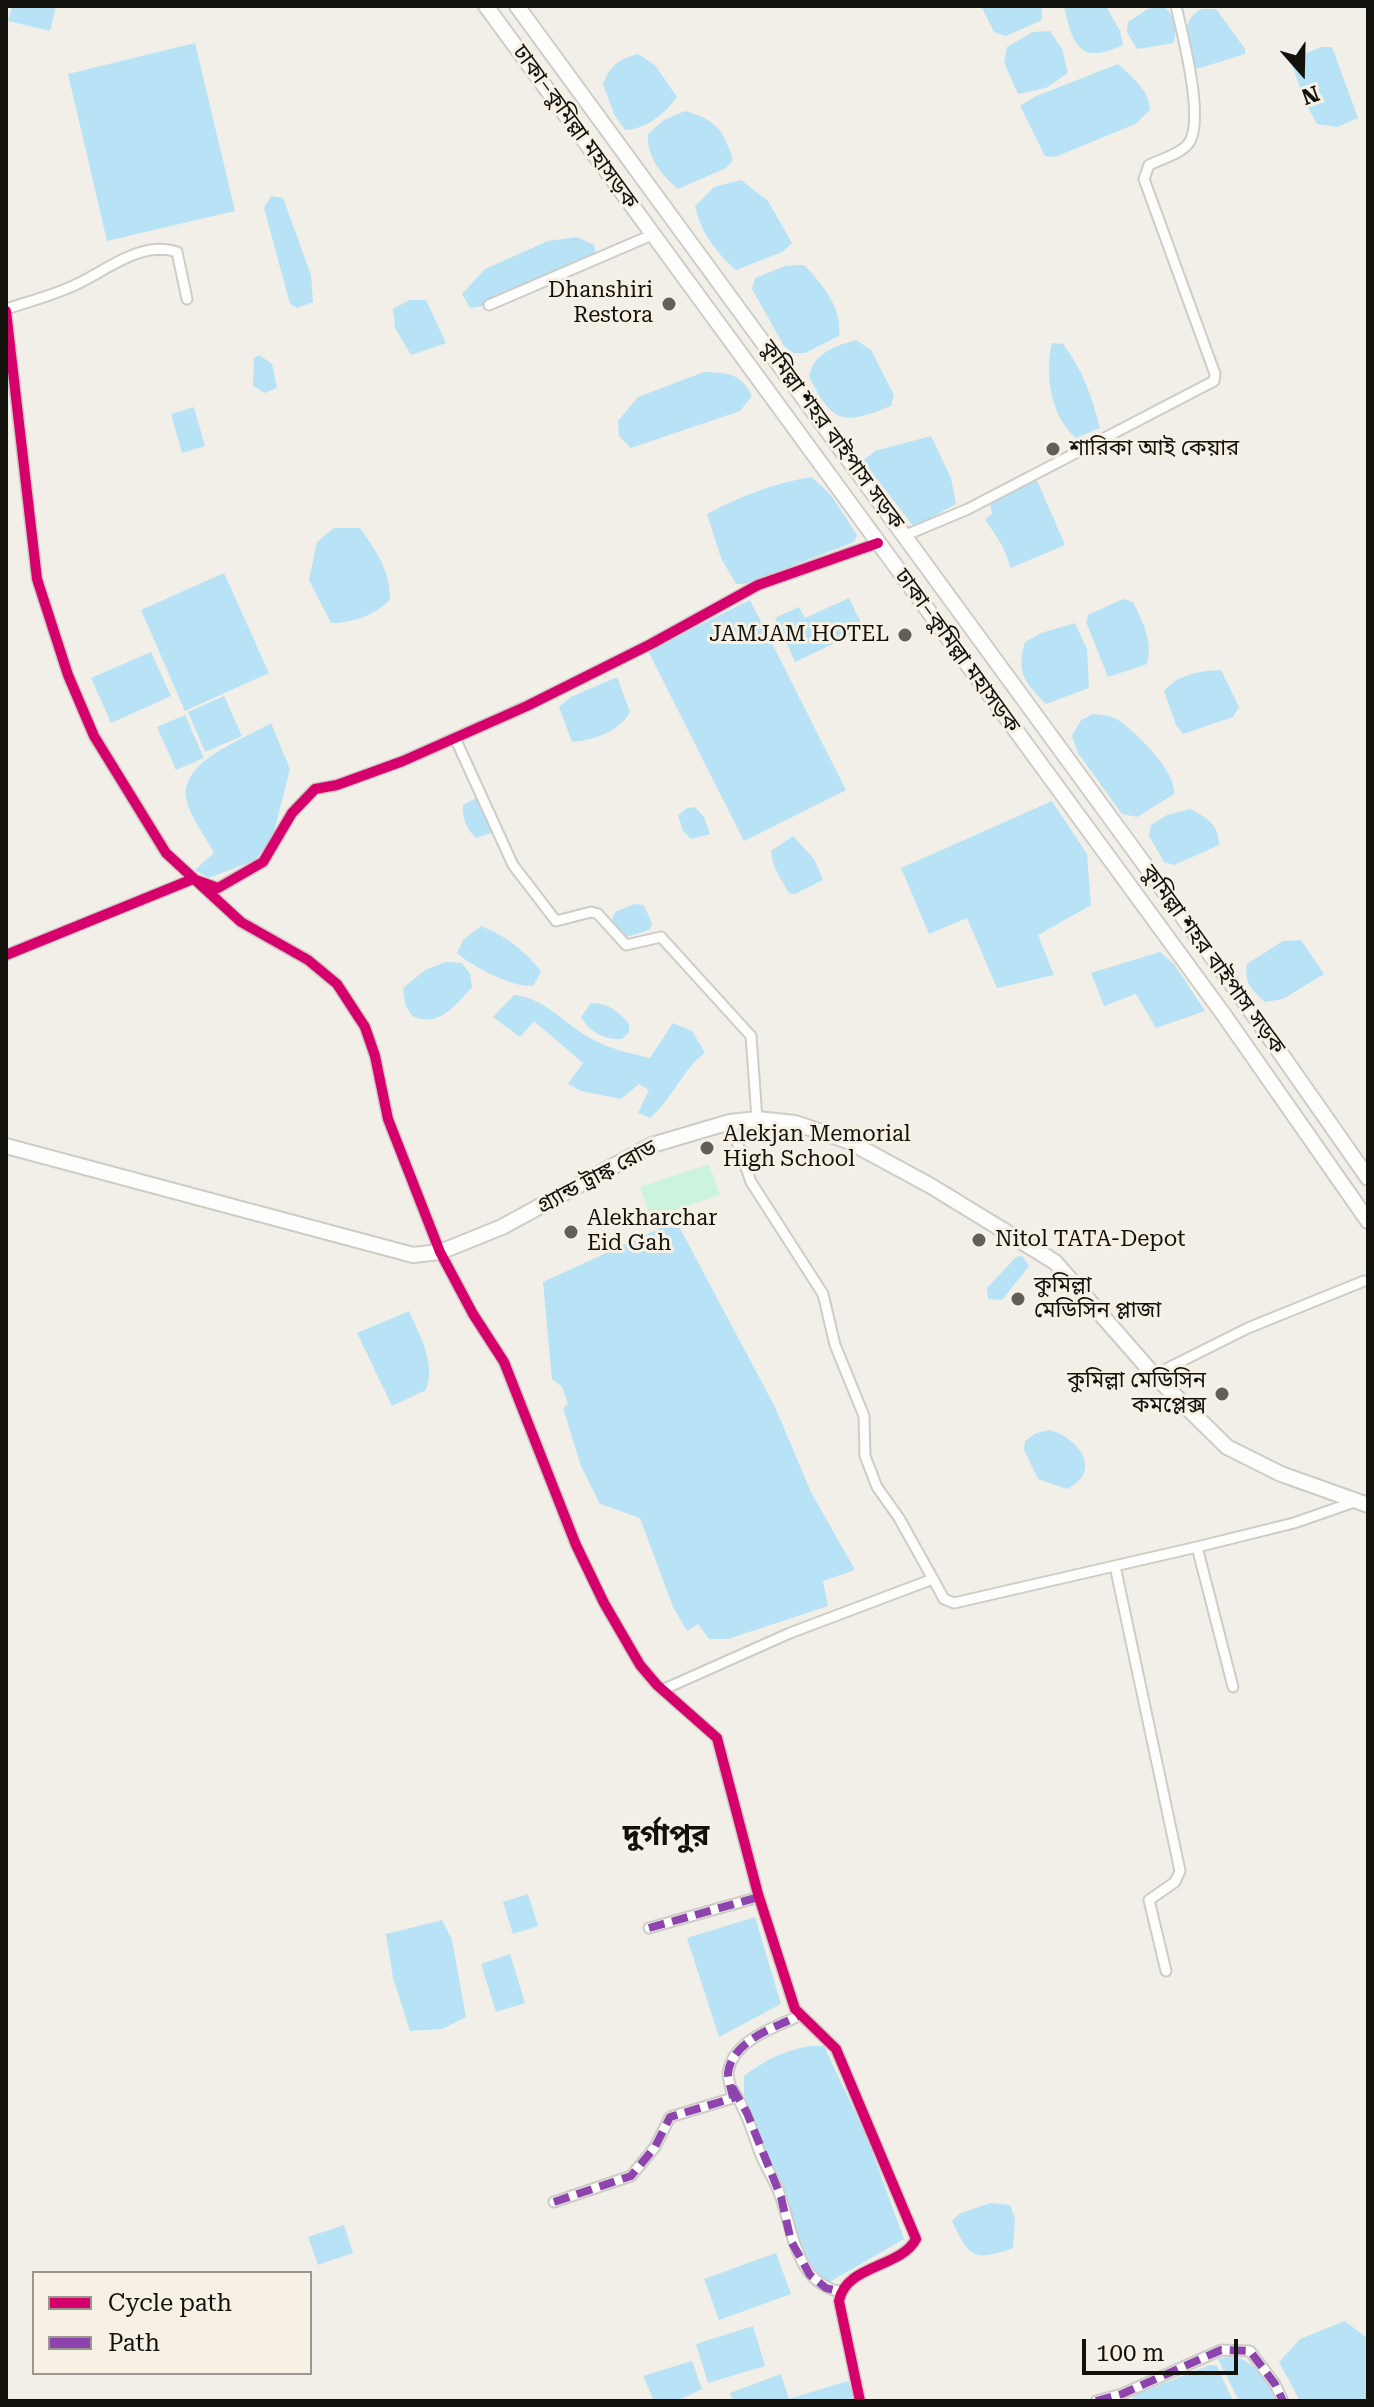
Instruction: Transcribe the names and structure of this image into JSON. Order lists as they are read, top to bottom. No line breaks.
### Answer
{"streets":{"highway":["ঢাকা–কুমিল্লা মহাসড়ক","কুমিল্লা শহর বাইপাস সড়ক","গ্র্যান্ড ট্রাঙ্ক রোড"]},"districts":["দুর্গাপুর"],"places":["Dhanshiri Restora","শারিকা আই কেয়ার","JAMJAM HOTEL","Alekjan Memorial High School","Alekharchar Eid Gah","Nitol TATA-Depot","কুমিল্লা মেডিসিন প্লাজা","কুমিল্লা মেডিসিন কমপ্লেক্স"],"legend":["Cycle path","Path"],"scale_bar":"100 m","north":"bottom"}
